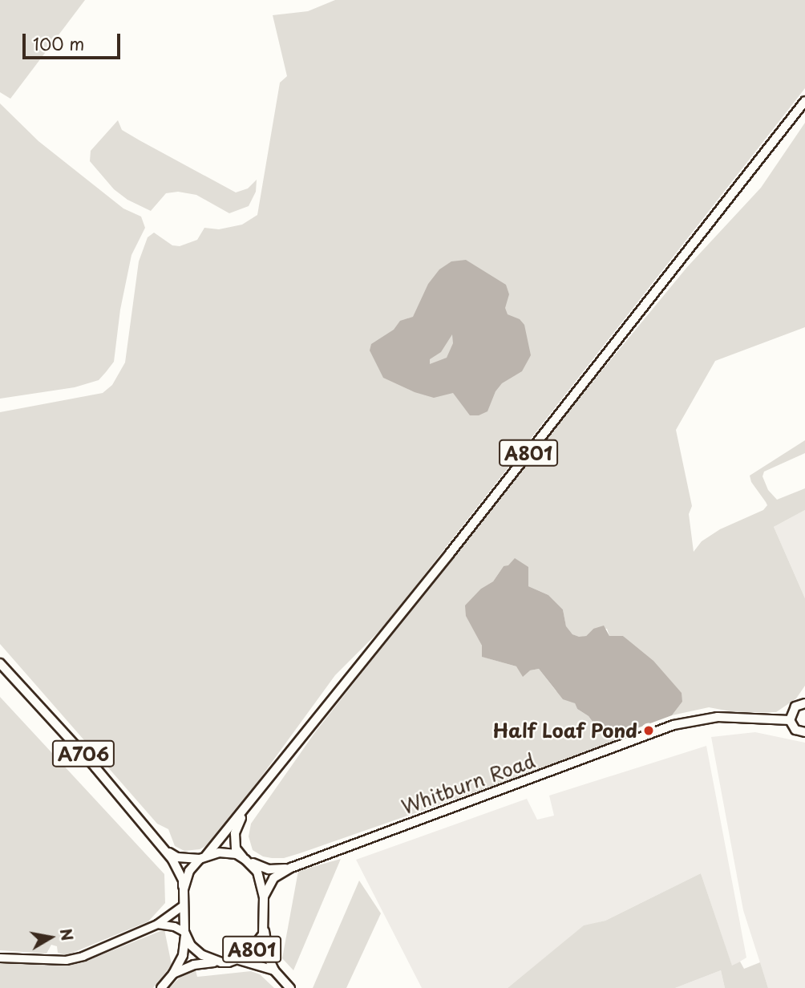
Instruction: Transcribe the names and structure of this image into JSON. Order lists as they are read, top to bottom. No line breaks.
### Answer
{"streets":{"main road":["A801","A706","Whitburn Road"]},"crossings":[["A801","A706"],["A801","Whitburn Road"],["A706","Whitburn Road"]],"places":["Half Loaf Pond"],"scale_bar":"100 m","north":"right"}
